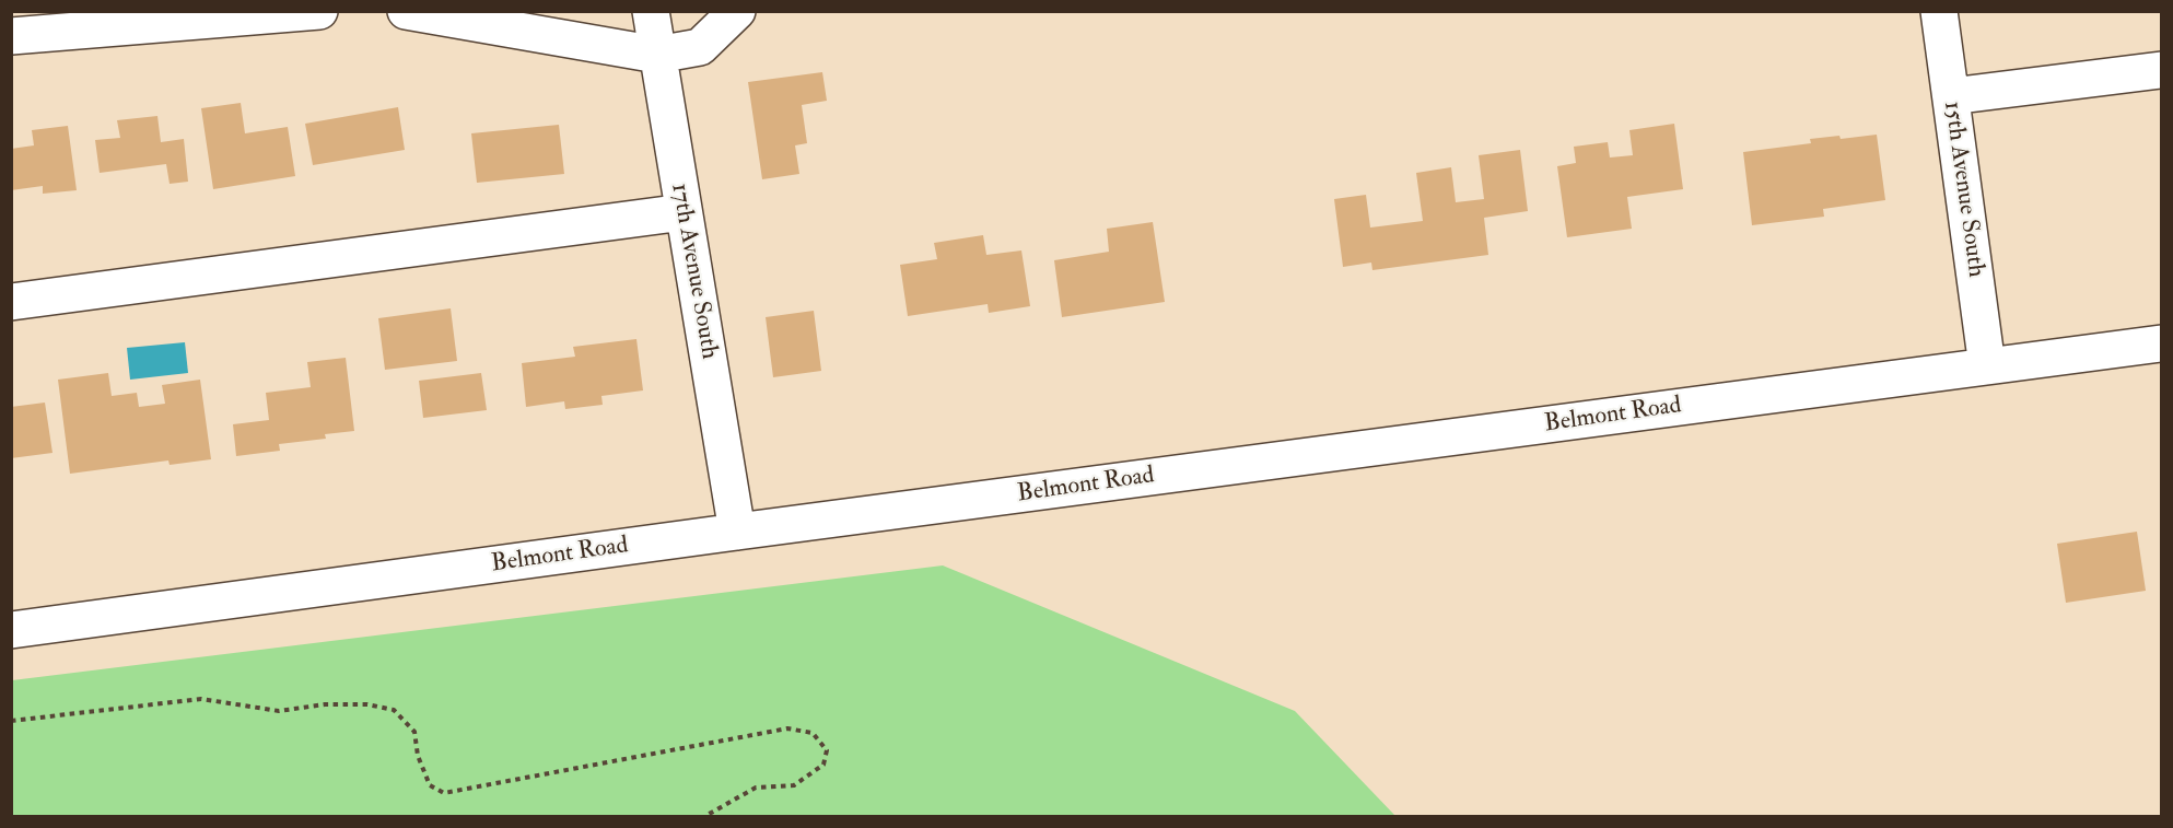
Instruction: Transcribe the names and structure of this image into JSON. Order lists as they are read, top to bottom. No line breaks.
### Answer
{"streets":{"street":["15th Avenue South","17th Avenue South","Belmont Road"]},"crossings":[["15th Avenue South","Belmont Road"],["17th Avenue South","Belmont Road"]]}
